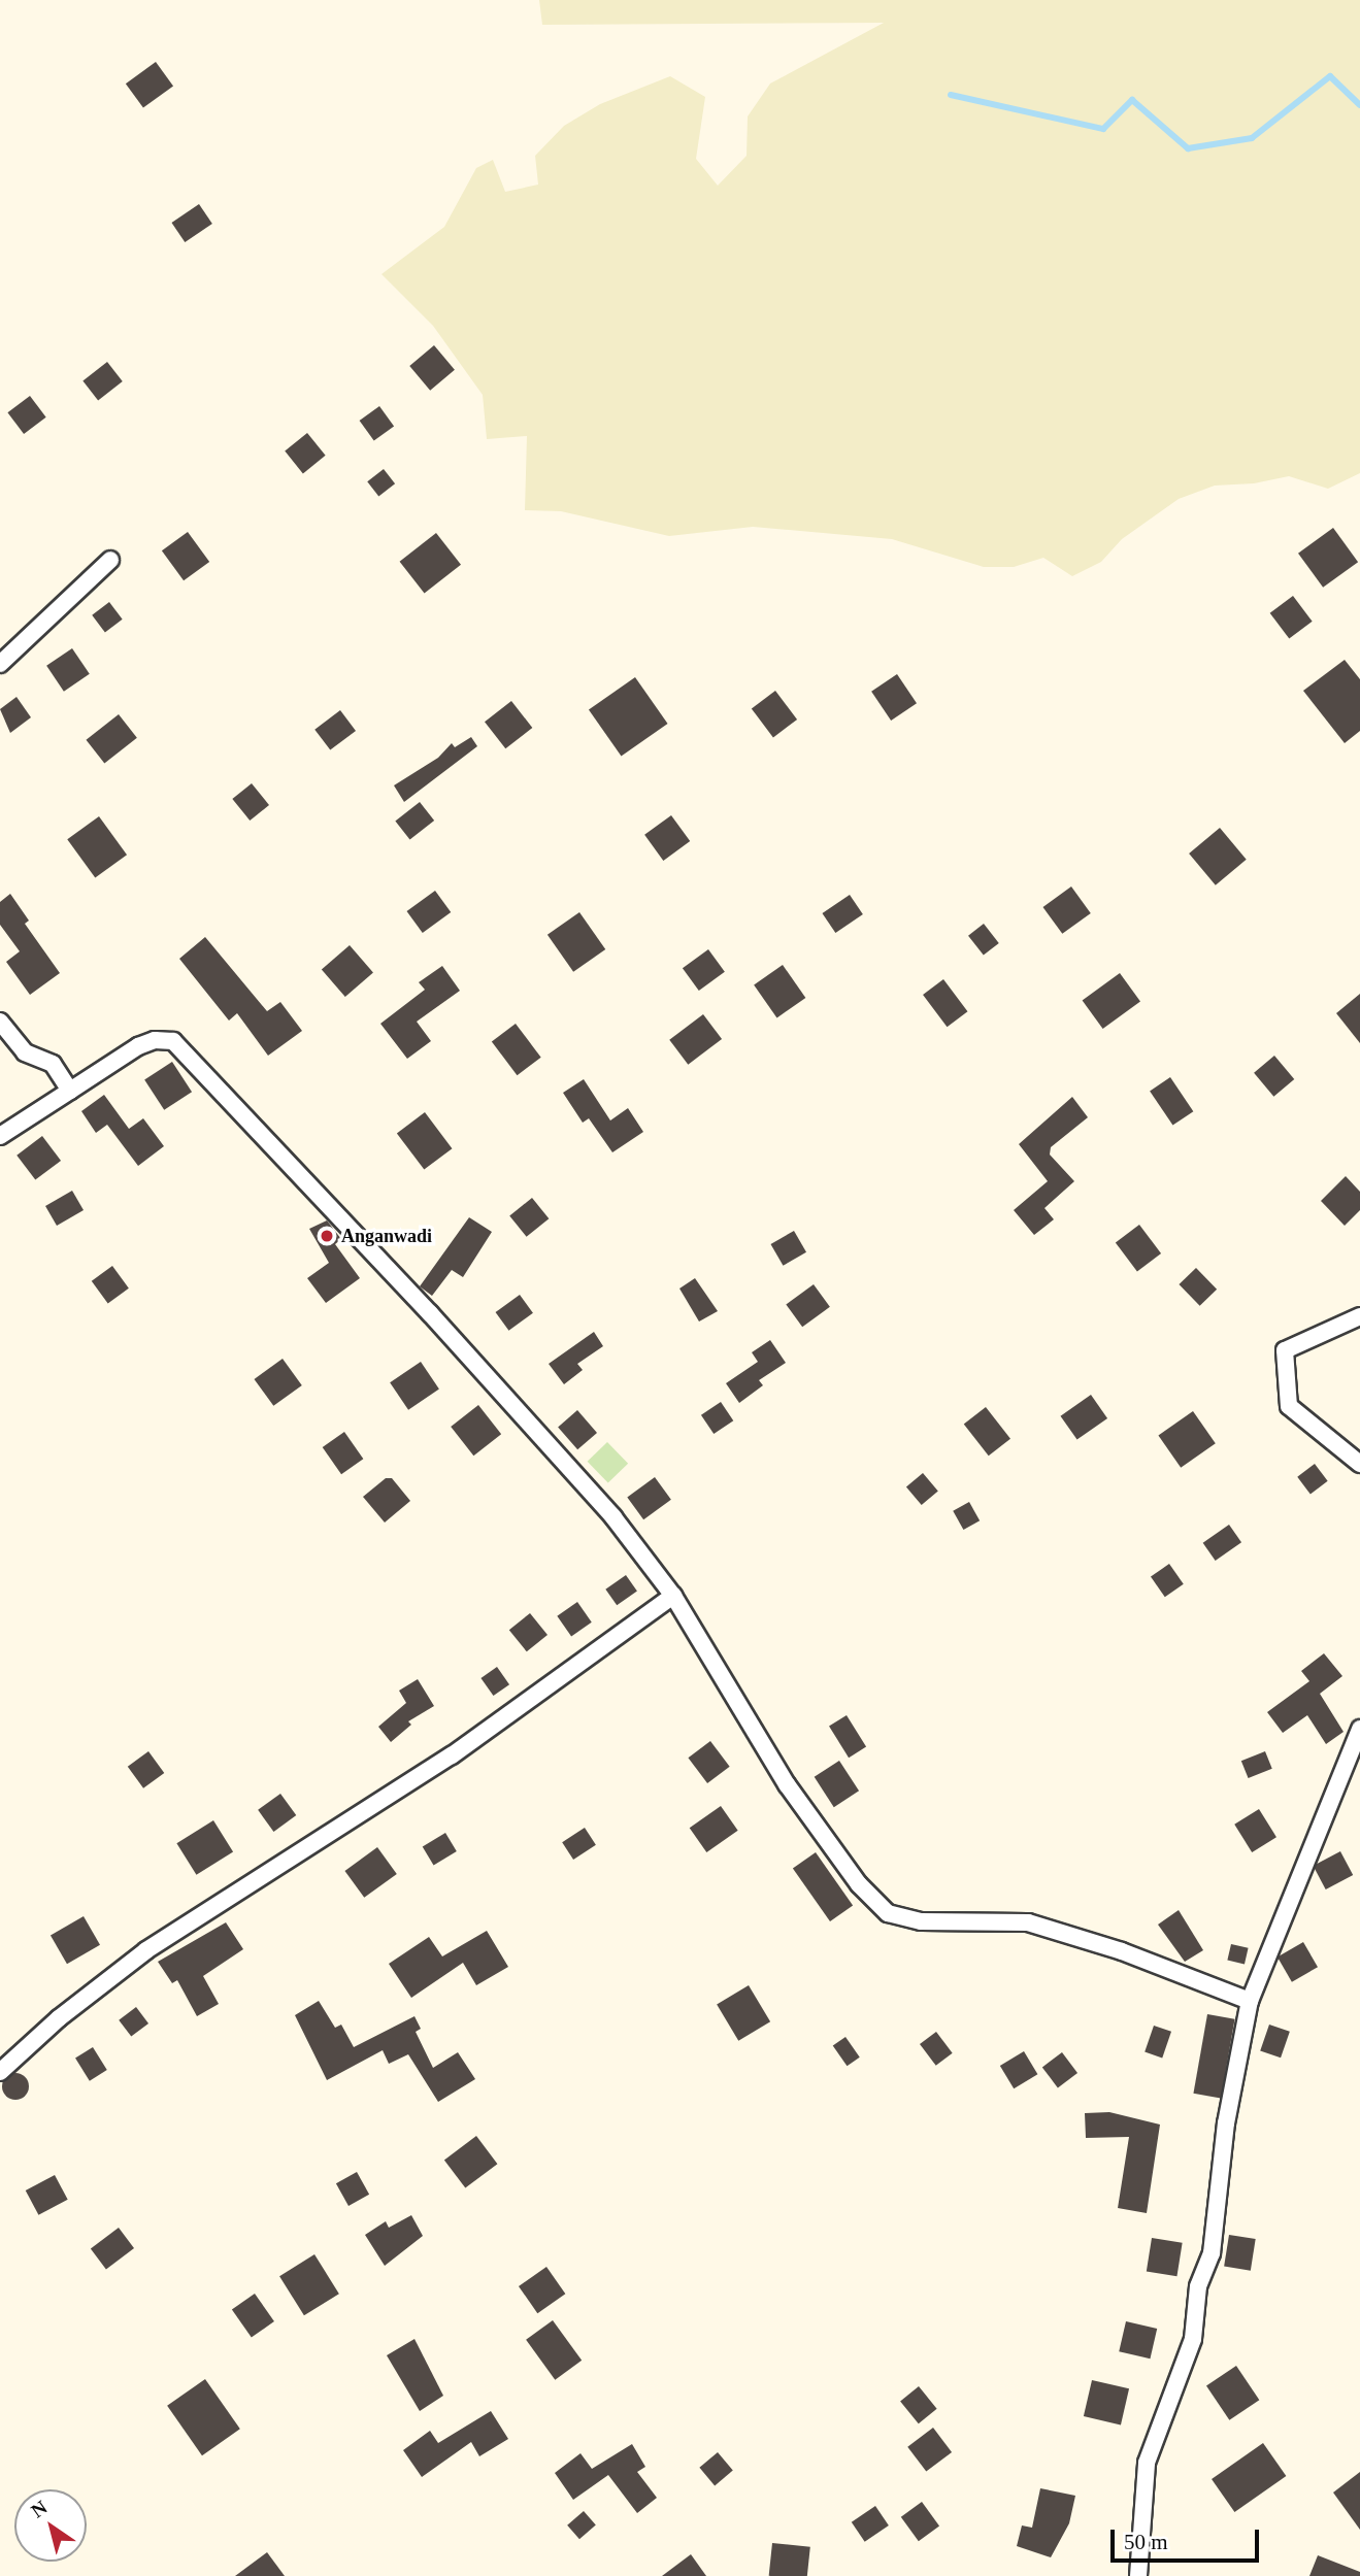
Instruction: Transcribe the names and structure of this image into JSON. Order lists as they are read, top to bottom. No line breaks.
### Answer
{"places":["Anganwadi"],"scale_bar":"50 m","north":"top left"}
